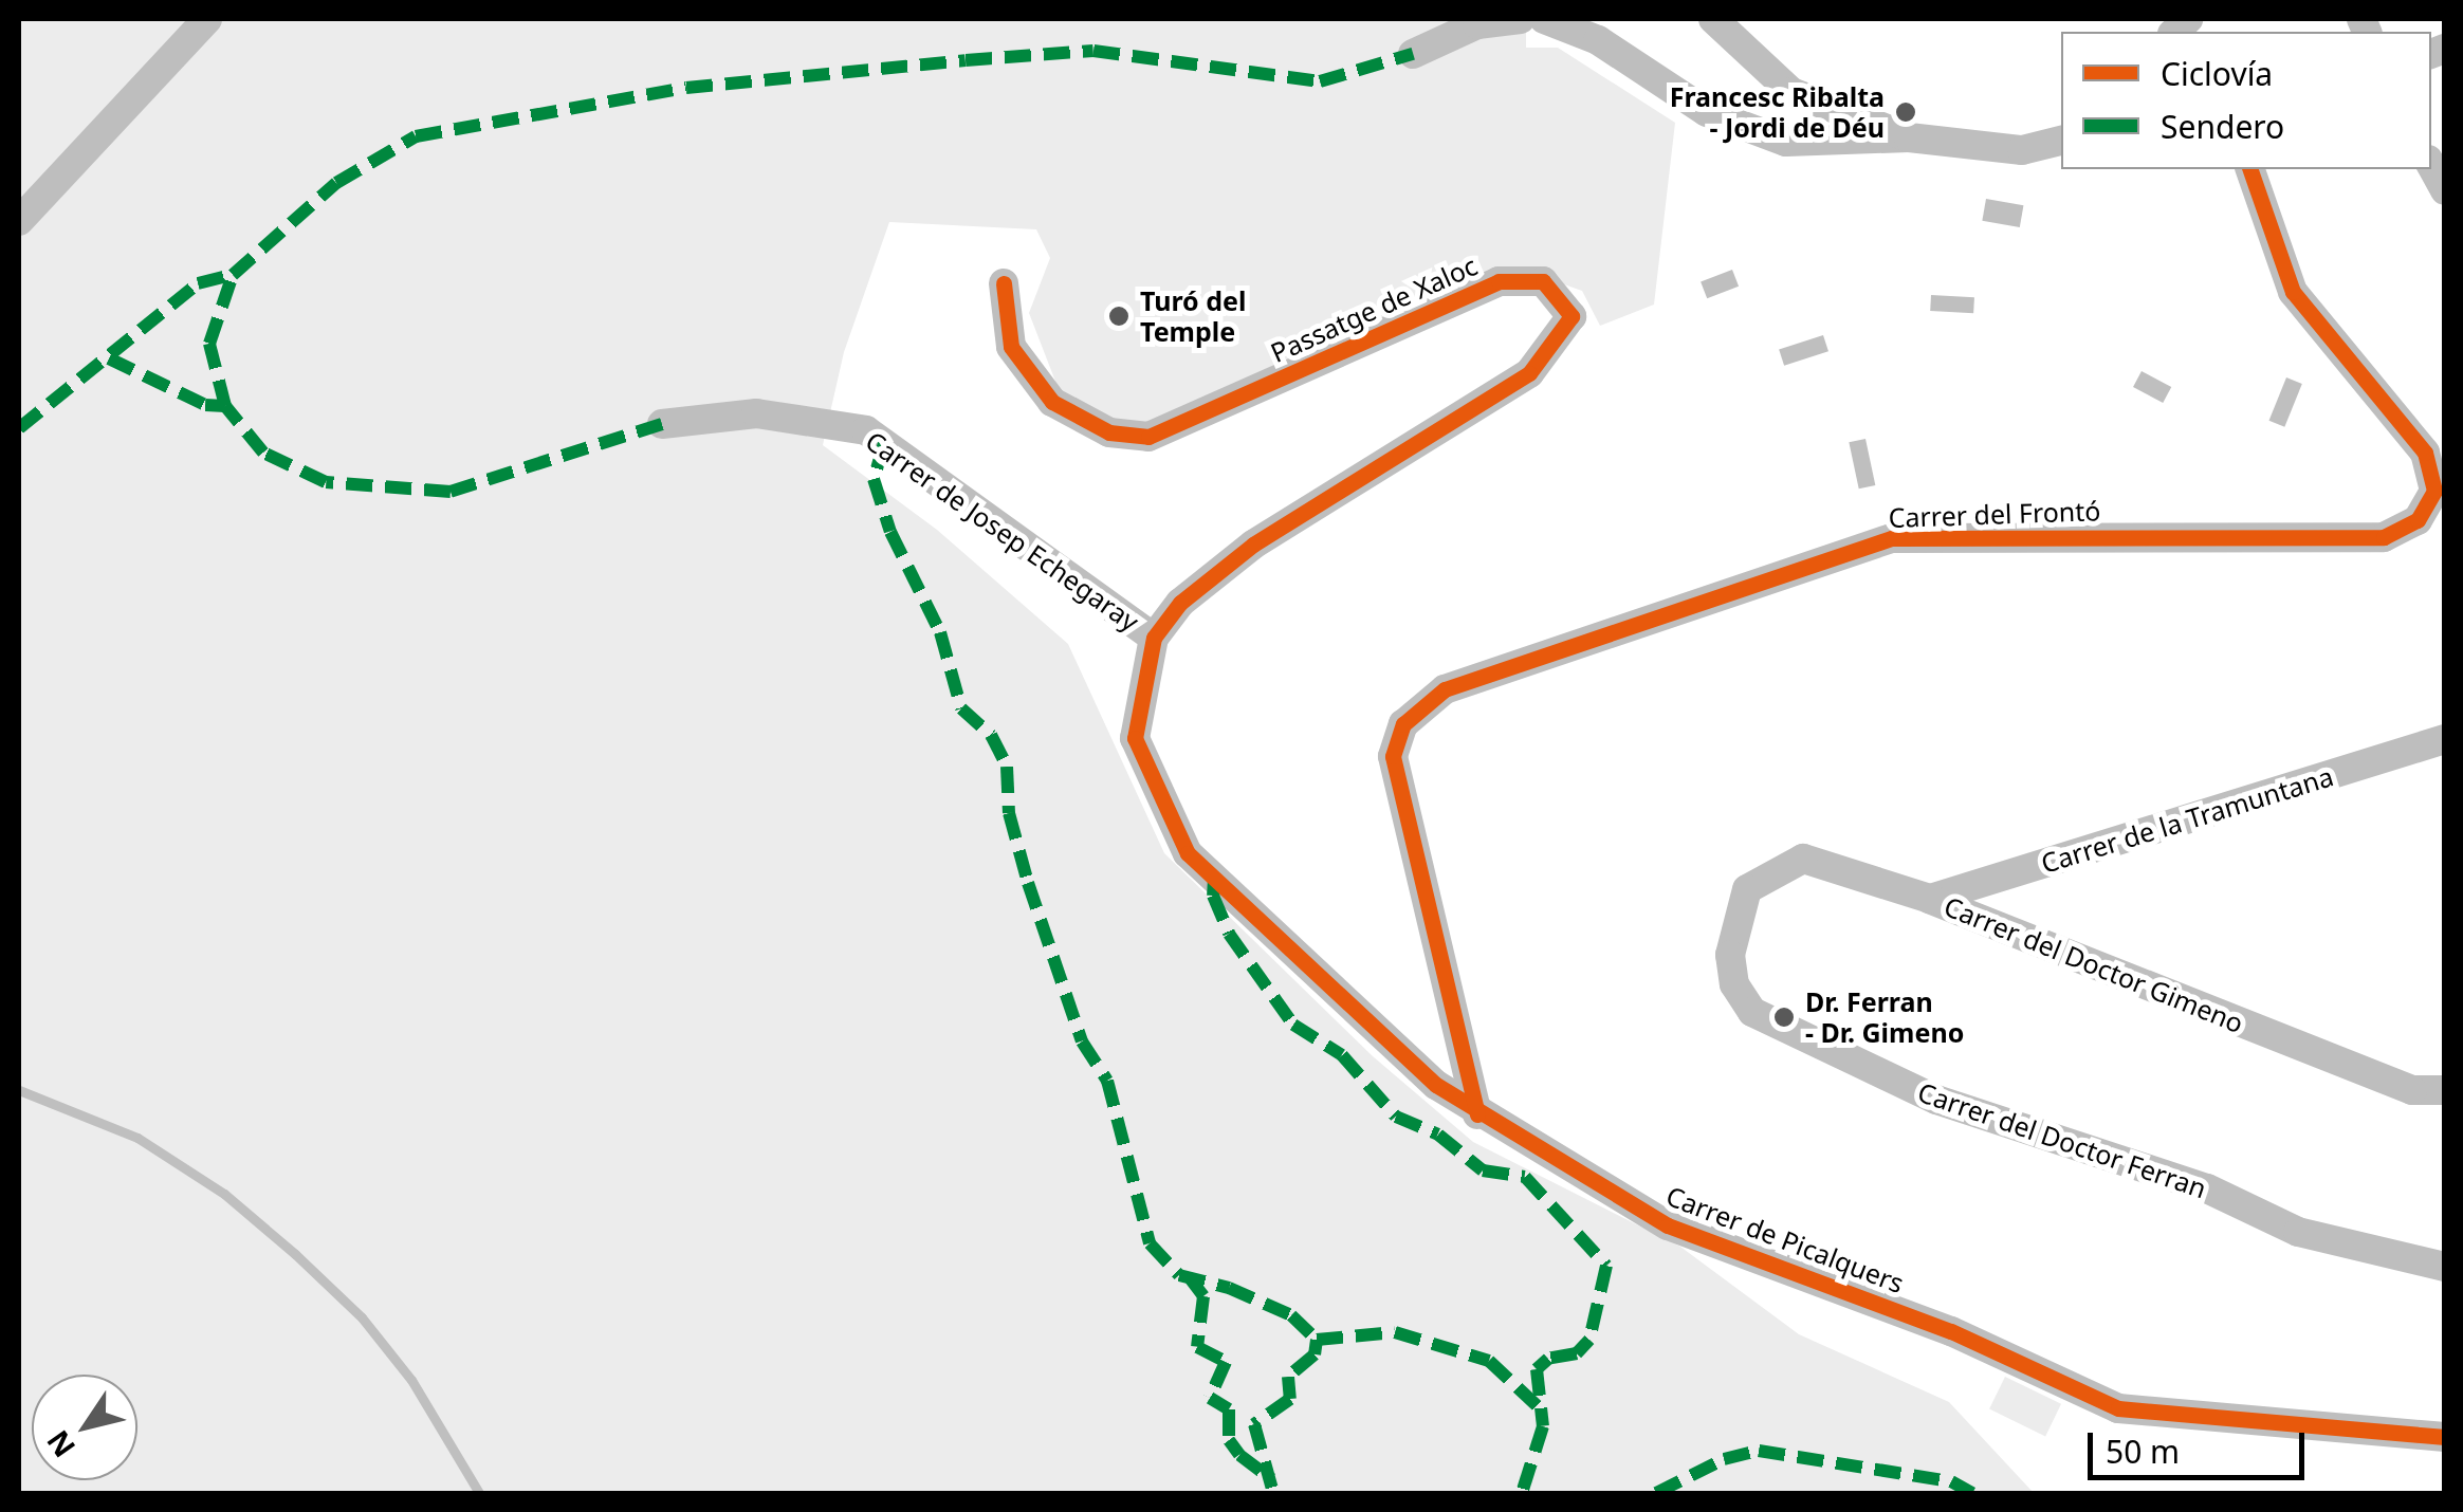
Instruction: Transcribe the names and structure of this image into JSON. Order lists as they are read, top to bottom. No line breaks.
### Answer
{"streets":{"street":["Passatge de Xaloc","Carrer del Frontó","Carrer de Josep Echegaray","Carrer de la Tramuntana","Carrer del Doctor Gimeno","Carrer del Doctor Ferran","Carrer de Picalquers"]},"crossings":[["Passatge de Xaloc","Carrer de Josep Echegaray"],["Passatge de Xaloc","Carrer de Picalquers"],["Carrer del Frontó","Carrer de Picalquers"],["Carrer de Josep Echegaray","Carrer de Picalquers"],["Carrer de la Tramuntana","Carrer del Doctor Gimeno"],["Carrer del Doctor Gimeno","Carrer del Doctor Ferran"]],"places":["Francesc Ribalta - Jordi de Déu","Turó del Temple","Dr. Ferran - Dr. Gimeno"],"legend":["Ciclovía","Sendero"],"scale_bar":"50 m","north":"bottom left"}
